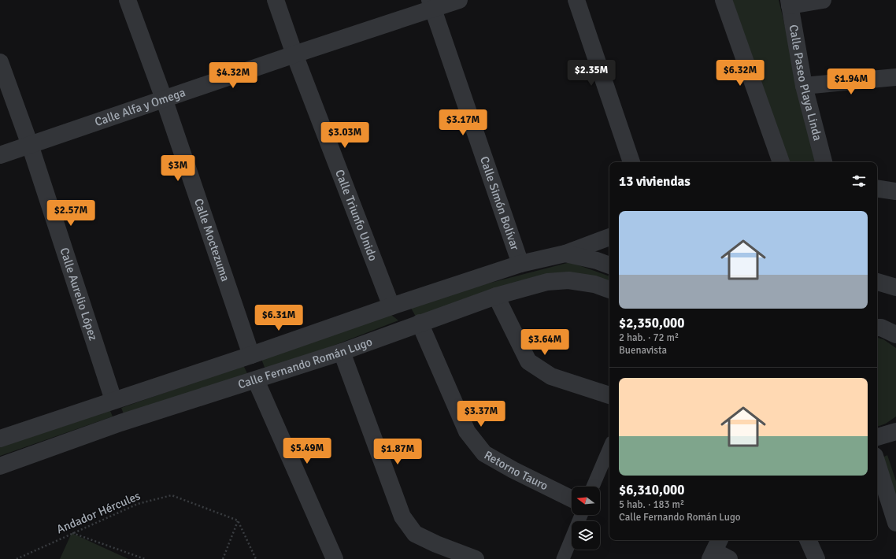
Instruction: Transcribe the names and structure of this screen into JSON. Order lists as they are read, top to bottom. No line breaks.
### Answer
{"streets":{"street":["Calle Paseo Playa Linda","Calle Alfa y Omega","Calle Simón Bolívar","Calle Triunfo Unido","Calle Moctezuma","Calle Aurelio López","Calle Fernando Román Lugo","Retorno Tauro"],"path":["Andador Hércules"]},"crossings":[["Calle Alfa y Omega","Calle Simón Bolívar"],["Calle Alfa y Omega","Calle Triunfo Unido"],["Calle Alfa y Omega","Calle Moctezuma"],["Calle Alfa y Omega","Calle Aurelio López"],["Calle Simón Bolívar","Calle Fernando Román Lugo"],["Calle Triunfo Unido","Calle Fernando Román Lugo"],["Calle Moctezuma","Calle Fernando Román Lugo"],["Calle Aurelio López","Calle Fernando Román Lugo"],["Calle Fernando Román Lugo","Retorno Tauro"]],"north":"left","page":{"price":["$2.35M","$6.32M","$4.32M","$1.94M","$3.17M","$3.03M","$3M","$2.57M","$6.31M","$3.64M","$3.37M","$5.49M","$1.87M"],"heading":"13 viviendas","list":[{"name":"$2,350,000","note":"2 hab. · 72 m² · Buenavista"},{"name":"$6,310,000","note":"5 hab. · 183 m² · Calle Fernando Román Lugo"}]}}
